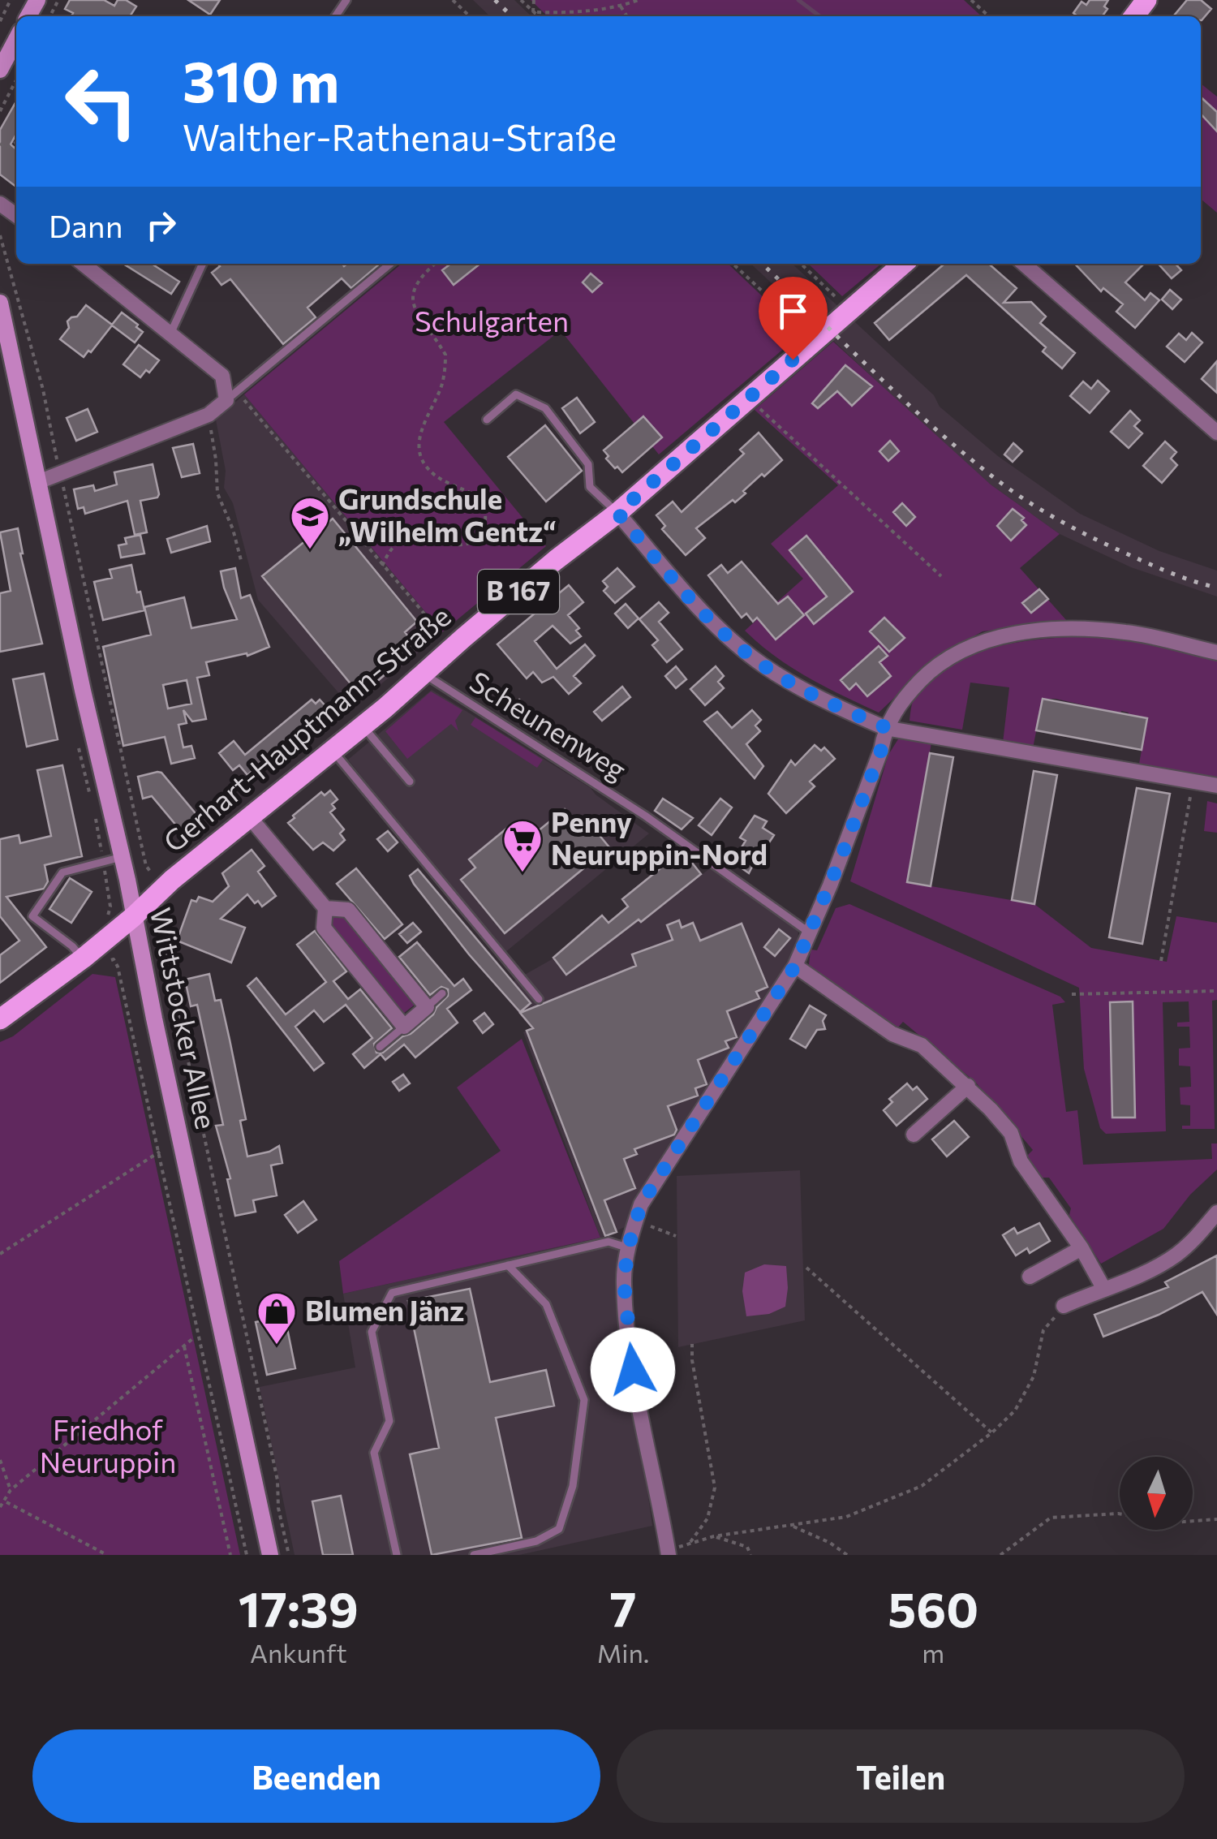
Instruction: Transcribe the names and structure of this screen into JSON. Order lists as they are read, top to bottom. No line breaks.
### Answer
{"streets":{"main road":["B 167","Gerhart-Hauptmann-Straße","Wittstocker Allee"],"lane":["Scheunenweg"]},"crossings":[["Scheunenweg","Gerhart-Hauptmann-Straße"],["Gerhart-Hauptmann-Straße","Wittstocker Allee"]],"parks":["Schulgarten","Friedhof Neuruppin"],"places":{"school or university":["Grundschule „Wilhelm Gentz“"],"supermarket":["Penny Neuruppin-Nord"],"shop":["Blumen Jänz"]},"north":"bottom","page":{"turn":["310 m","Walther-Rathenau-Straße"],"then":"Dann","eta":["17:39","Ankunft","7","Min.","560","m"],"buttons":["Beenden","Teilen"]}}
